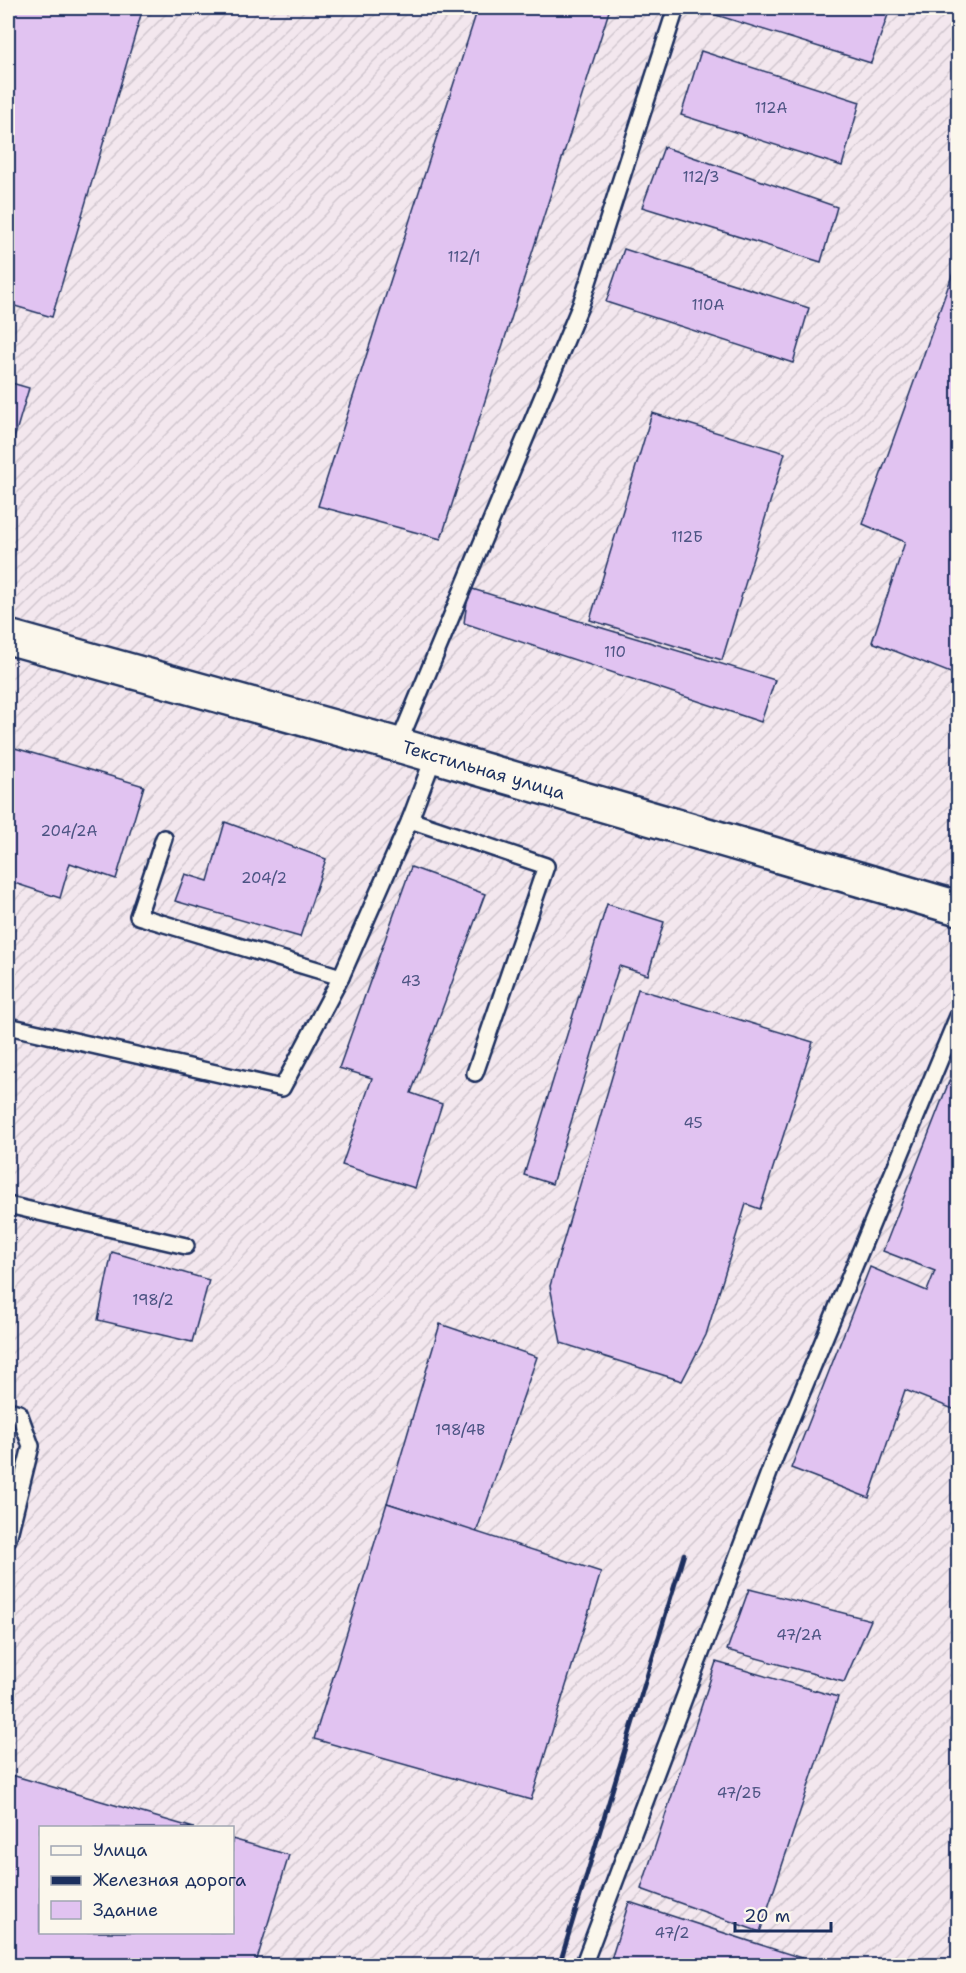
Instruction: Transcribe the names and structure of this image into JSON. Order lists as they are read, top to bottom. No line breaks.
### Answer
{"streets":{"main road":["Текстильная улица"]},"house_numbers":["112А","112/3","112/1","110А","112Б","110","204/2А","204/2","43","45","198/2","198/4В","47/2А","47/2Б","47/2"],"legend":["Улица","Железная дорога","Здание"],"scale_bar":"20 m"}
